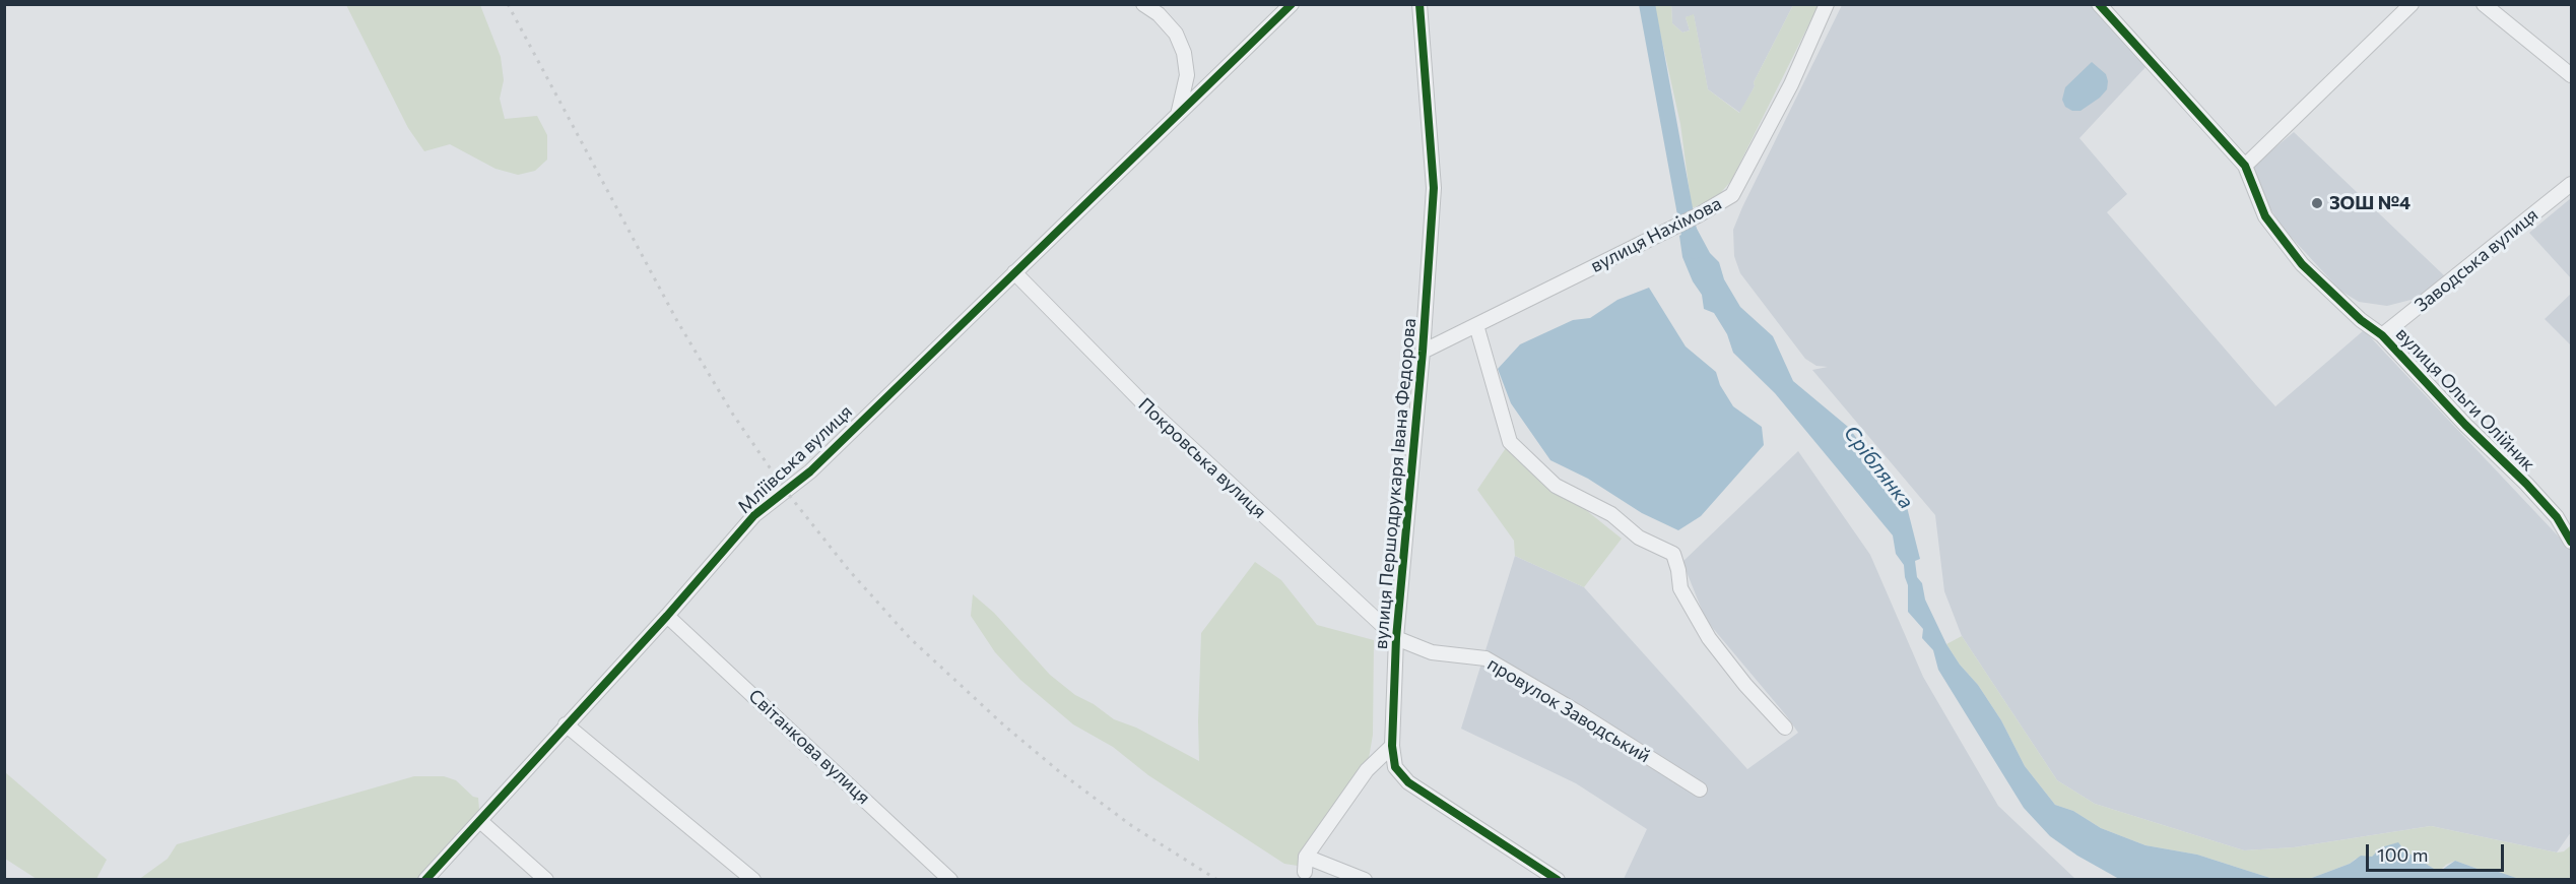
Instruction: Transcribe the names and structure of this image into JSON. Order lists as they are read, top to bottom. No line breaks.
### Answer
{"streets":{"street":["вулиця Нахімова","Заводська вулиця","вулиця Ольги Олійник","Покровська вулиця","Мліївська вулиця","вулиця Першодрукаря Івана Федорова","провулок Заводський","Світанкова вулиця"]},"crossings":[["вулиця Нахімова","вулиця Першодрукаря Івана Федорова"],["Заводська вулиця","вулиця Ольги Олійник"],["Покровська вулиця","Мліївська вулиця"],["Покровська вулиця","вулиця Першодрукаря Івана Федорова"],["Покровська вулиця","провулок Заводський"],["Мліївська вулиця","Світанкова вулиця"],["вулиця Першодрукаря Івана Федорова","провулок Заводський"]],"water":["Сріблянка"],"places":["ЗОШ №4"],"scale_bar":"100 m"}
